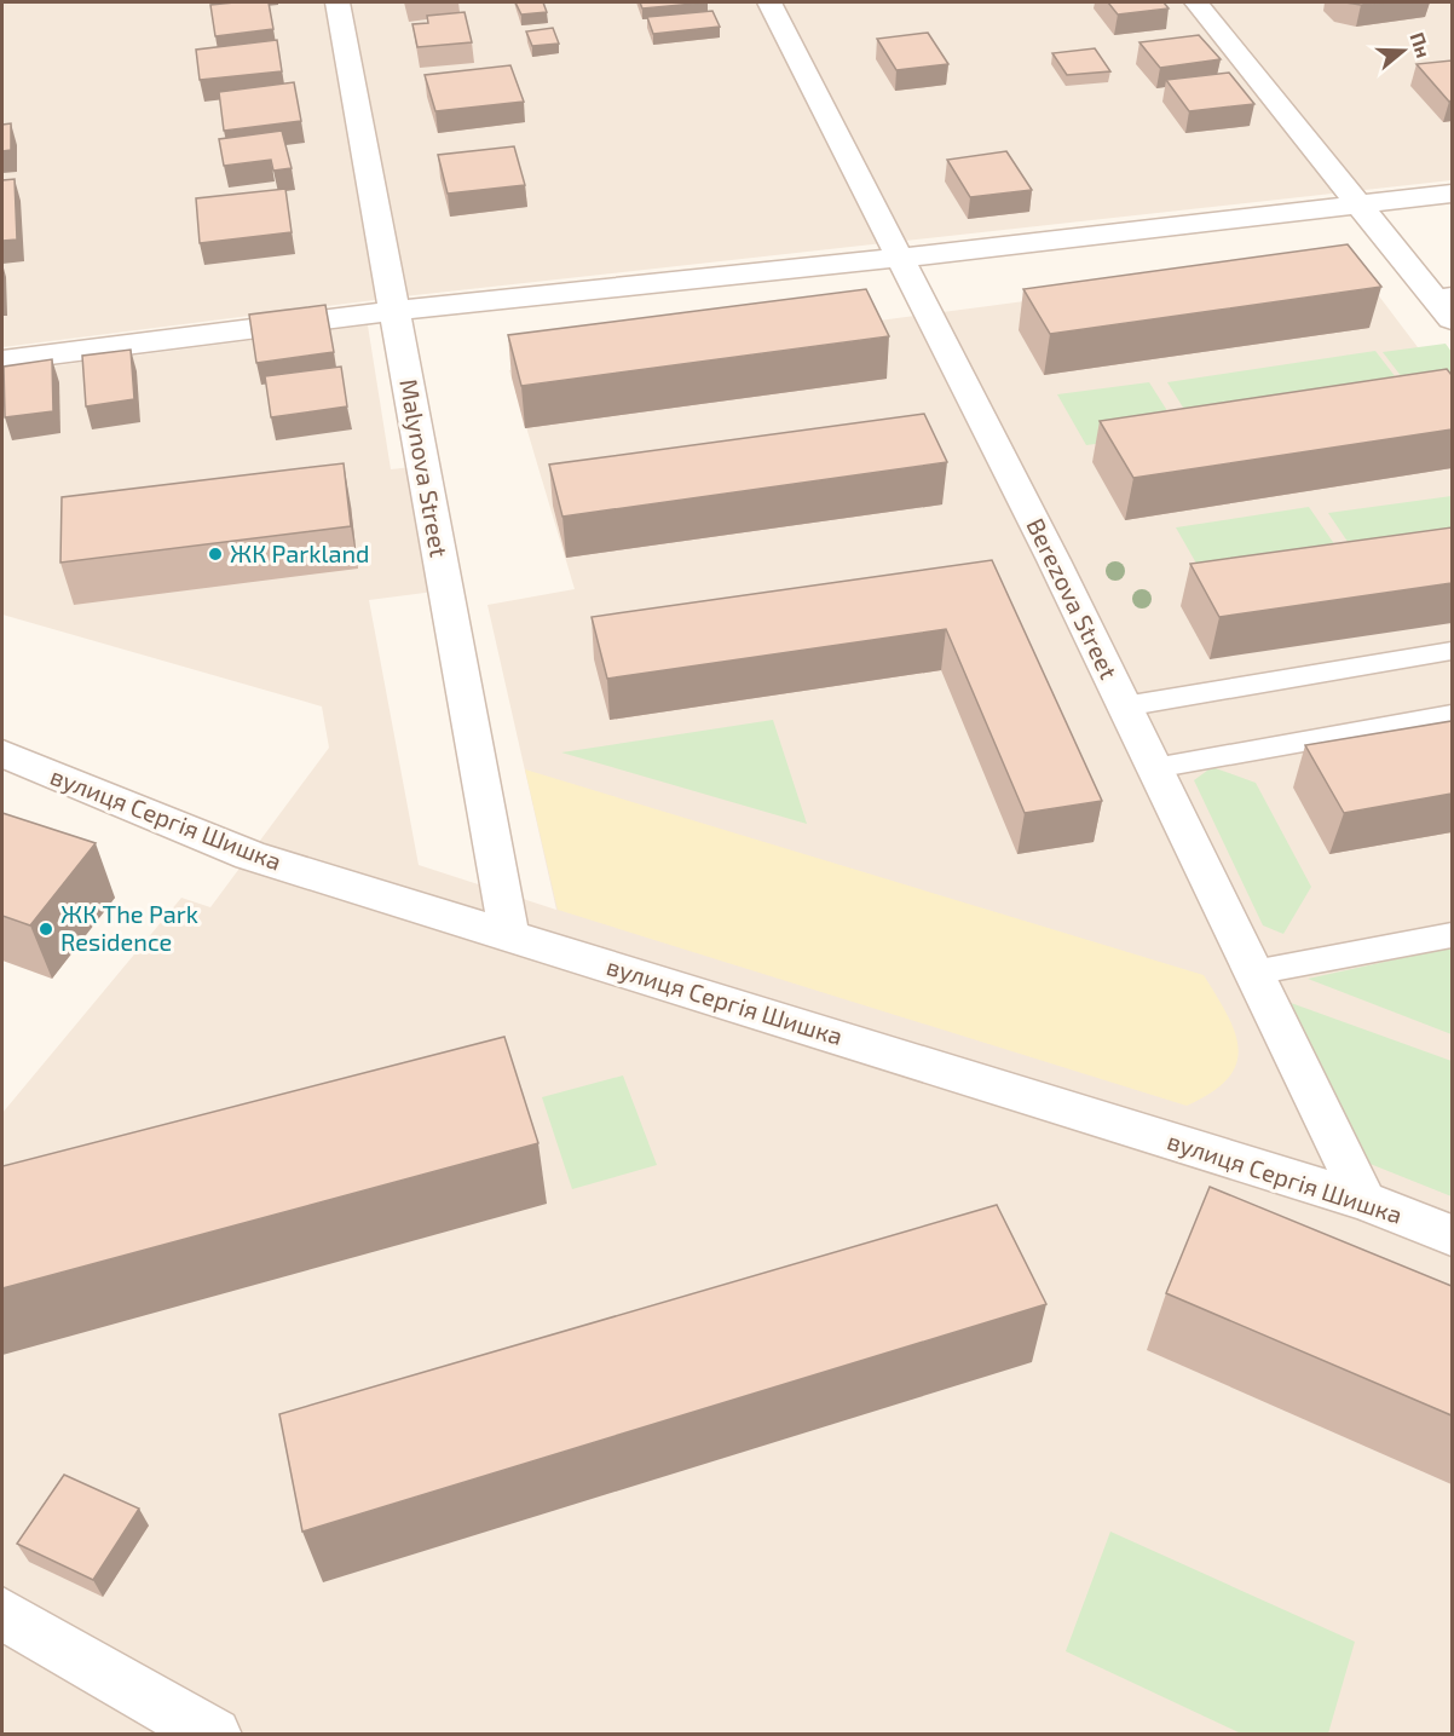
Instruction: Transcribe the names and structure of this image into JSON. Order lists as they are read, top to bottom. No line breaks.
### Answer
{"streets":{"street":["Malynova Street","Berezova Street","вулиця Сергія Шишка"]},"crossings":[["Malynova Street","вулиця Сергія Шишка"],["Berezova Street","вулиця Сергія Шишка"]],"places":["ЖК Parkland","ЖК The Park Residence"],"north":"right"}
